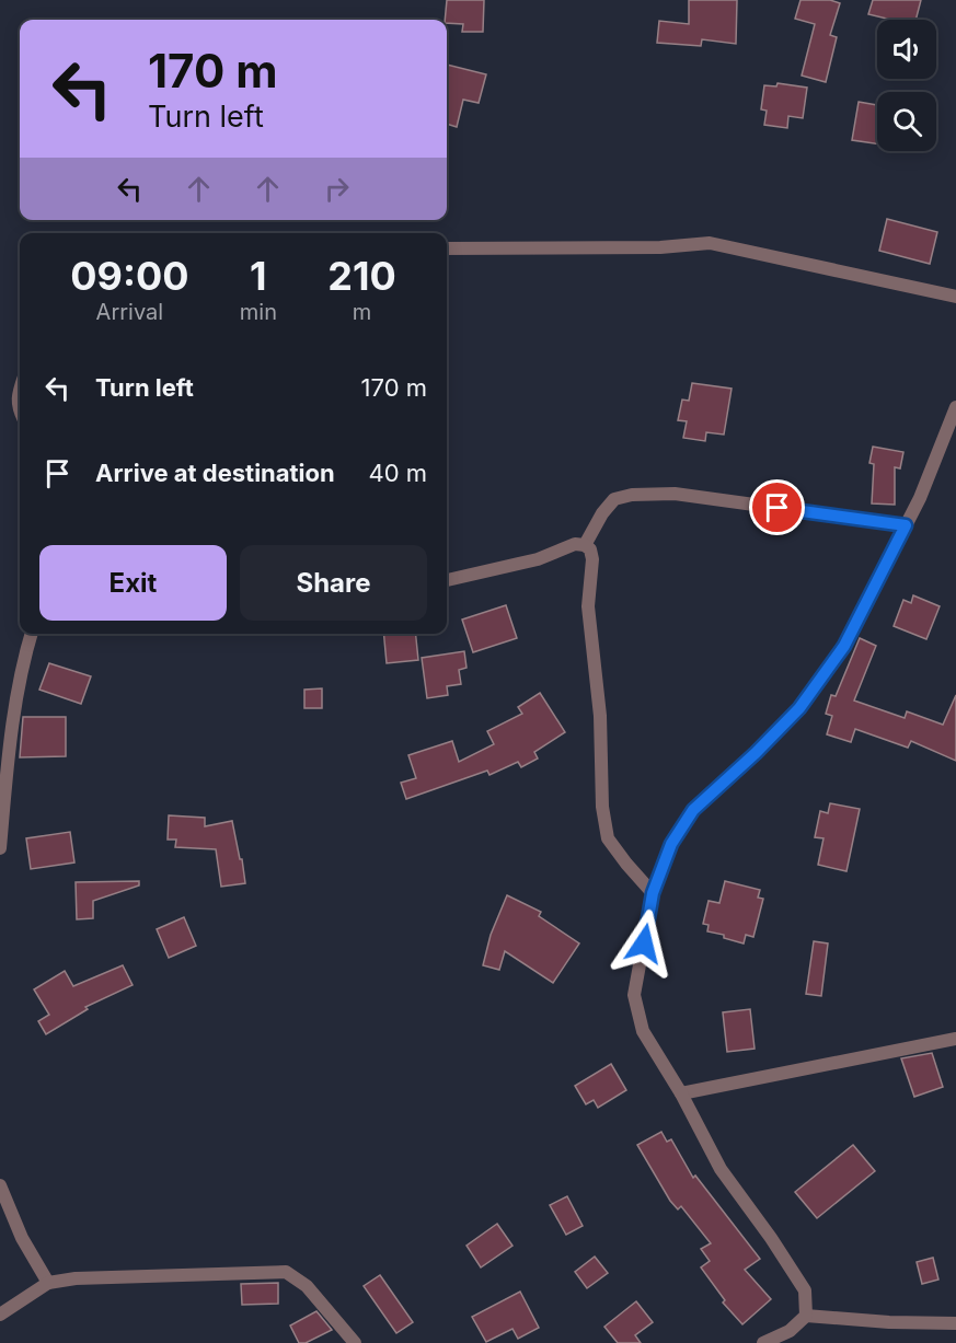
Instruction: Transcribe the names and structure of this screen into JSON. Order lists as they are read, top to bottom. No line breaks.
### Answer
{"page":{"turn":["170 m","Turn left"],"eta":["09:00","Arrival","1","min","210","m"],"list":[{"name":"Turn left","value":"170 m"},{"name":"Arrive at destination","value":"40 m"}],"buttons":["Exit","Share"]}}
